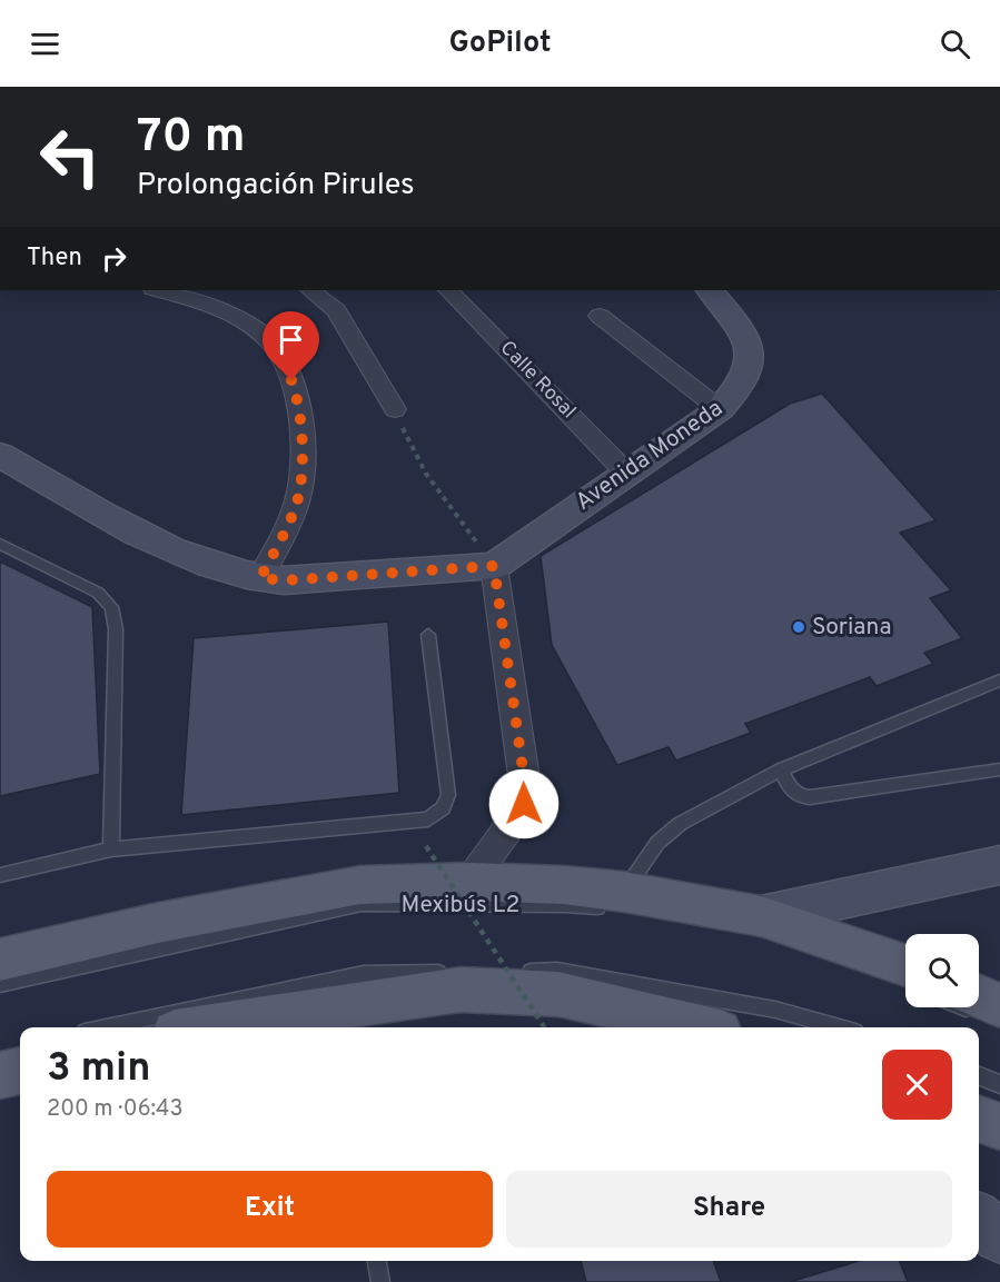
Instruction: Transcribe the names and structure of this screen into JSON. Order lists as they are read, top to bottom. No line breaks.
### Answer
{"streets":{"main road":["Avenida Moneda"],"street":["Calle Rosal"],"lane":["Mexibús L2"]},"crossings":[["Calle Rosal","Avenida Moneda"]],"places":["Soriana"],"page":{"header":"GoPilot","turn":["70 m","Prolongación Pirules"],"then":"Then","heading":["3 min","200 m · 06:43"],"buttons":["Exit","Share"]}}
